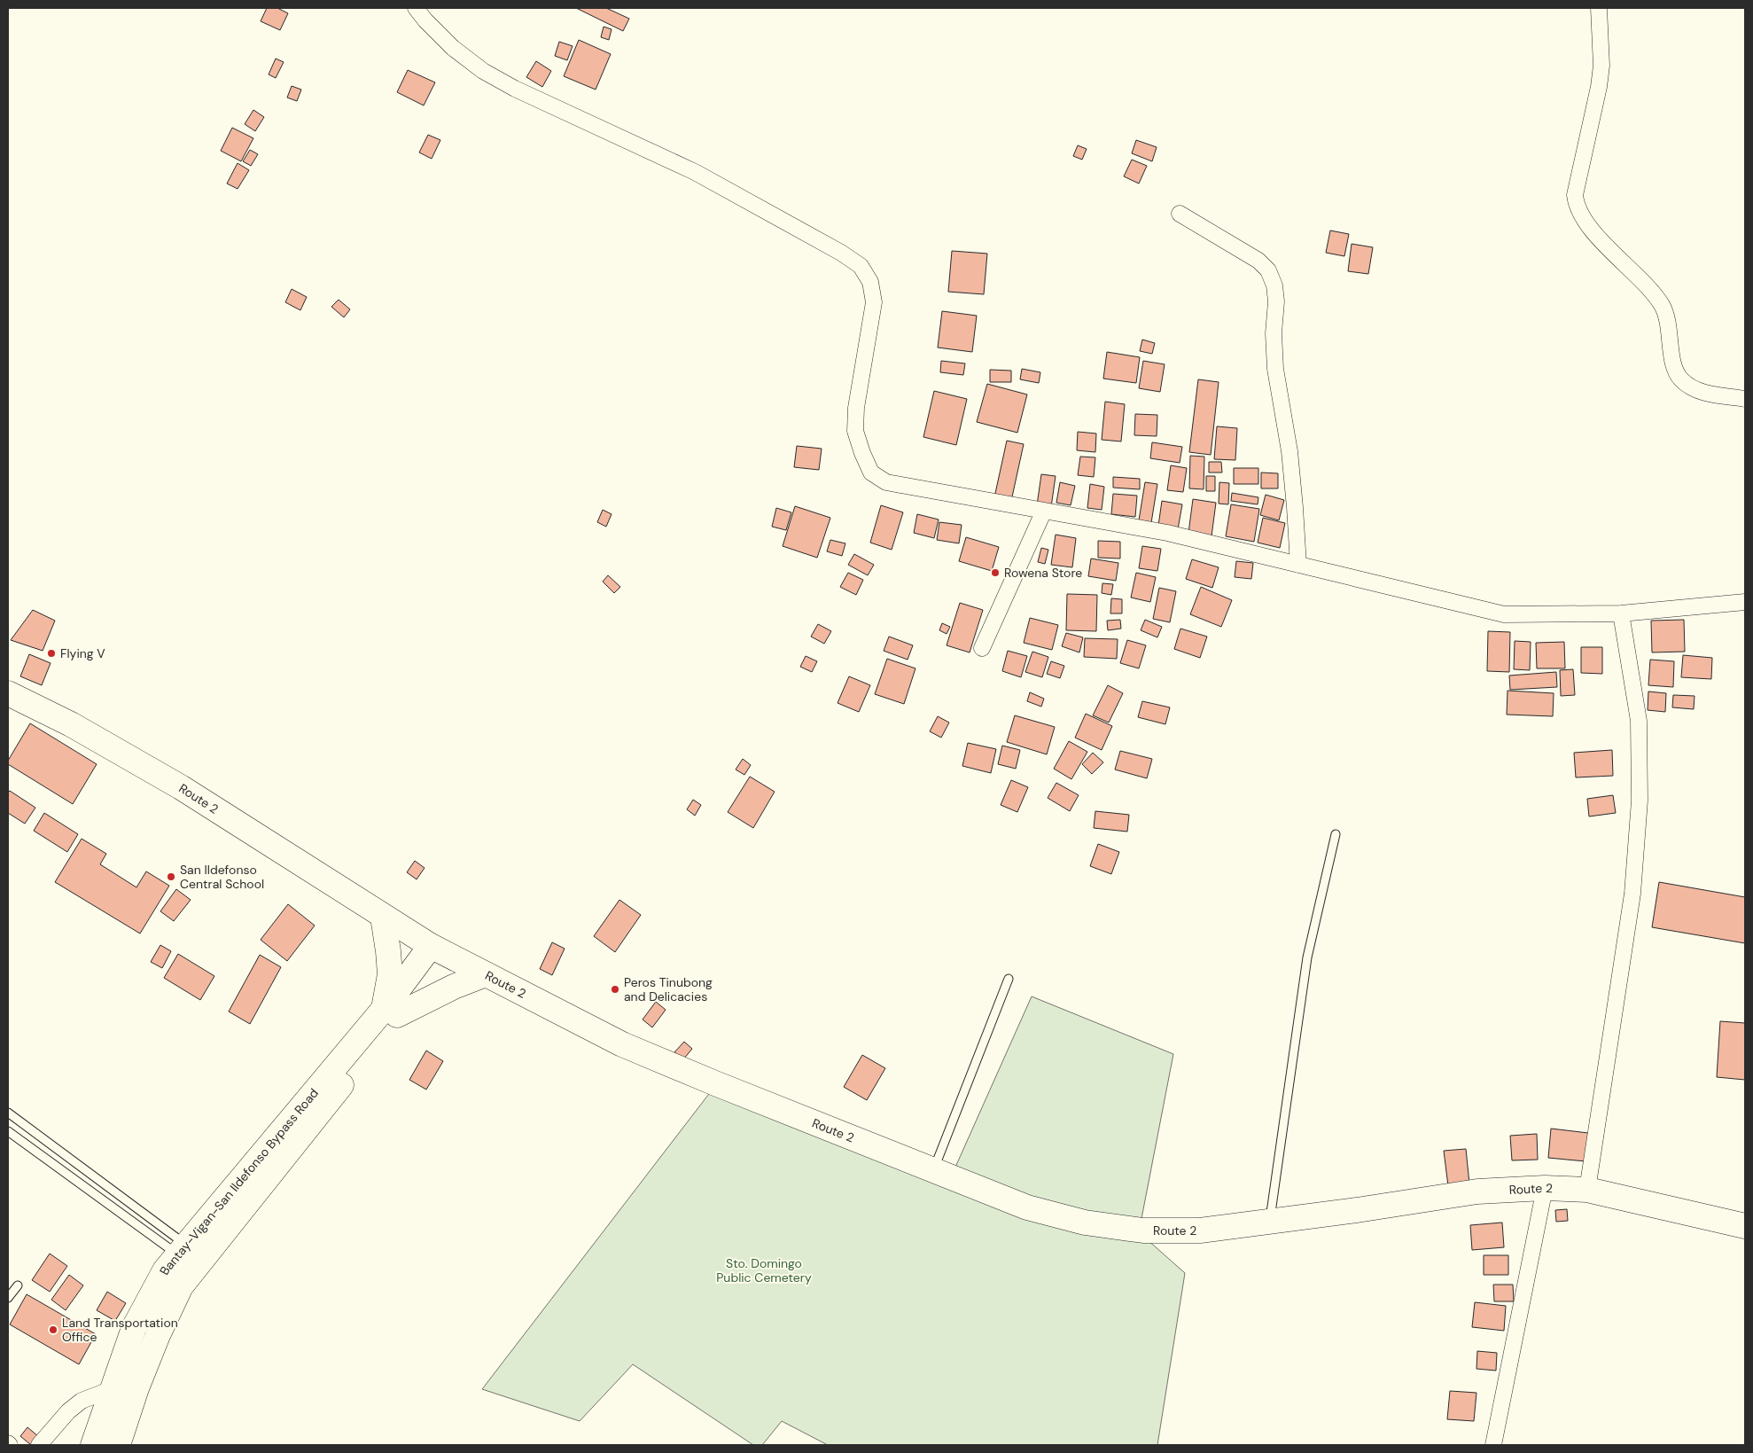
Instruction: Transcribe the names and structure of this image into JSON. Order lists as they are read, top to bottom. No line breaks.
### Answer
{"streets":{"main road":["Route 2","Bantay-Vigan-San Ildefonso Bypass Road"]},"crossings":[["Route 2","Bantay-Vigan-San Ildefonso Bypass Road"]],"parks":["Sto. Domingo Public Cemetery"],"places":["Rowena Store","Flying V","San Ildefonso Central School","Peros Tinubong and Delicacies","Land Transportation Office"]}
